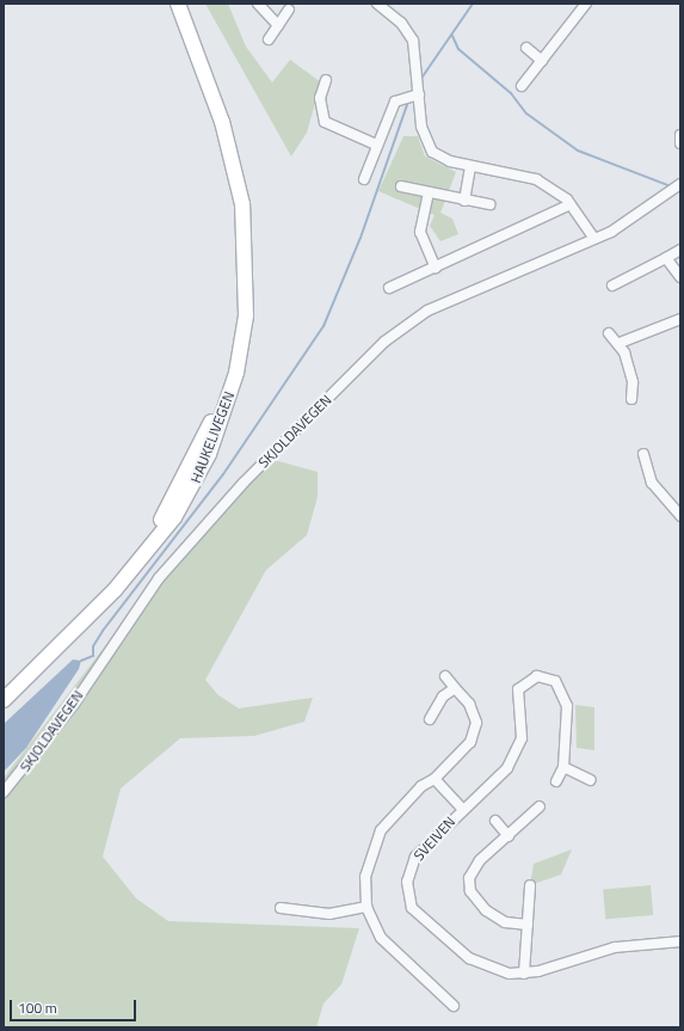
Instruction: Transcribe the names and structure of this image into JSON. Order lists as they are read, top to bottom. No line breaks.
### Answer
{"streets":{"highway":["HAUKELIVEGEN"],"street":["SKJOLDAVEGEN","SVEIVEN"]},"scale_bar":"100 m"}
